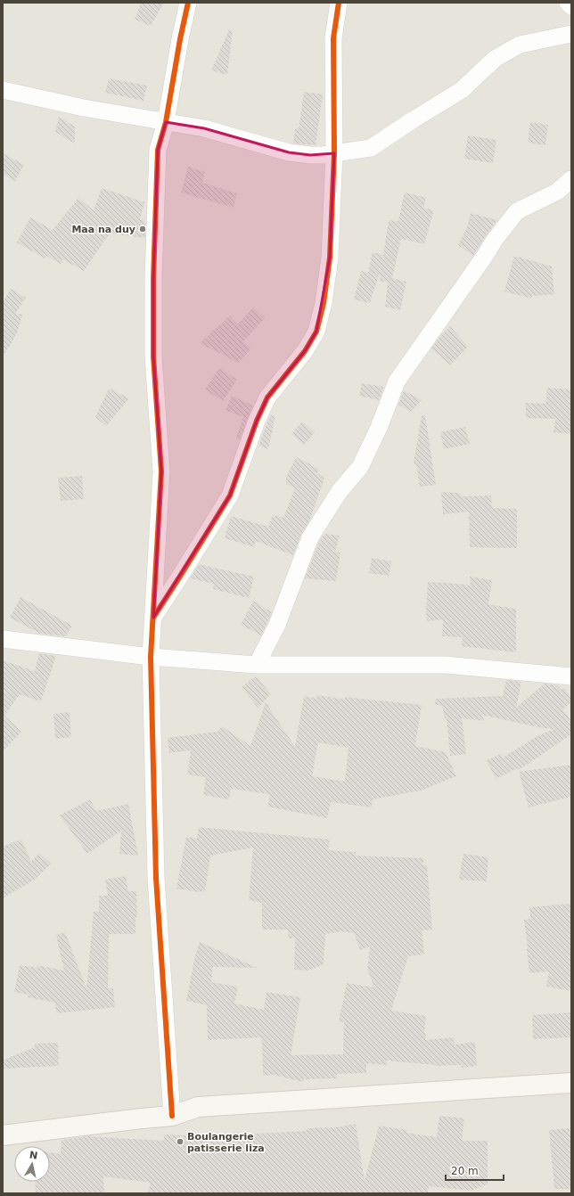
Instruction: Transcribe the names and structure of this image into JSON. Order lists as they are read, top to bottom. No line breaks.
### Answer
{"places":["Maa na duy","Boulangerie patisserie liza"],"scale_bar":"20 m","north":"top"}
